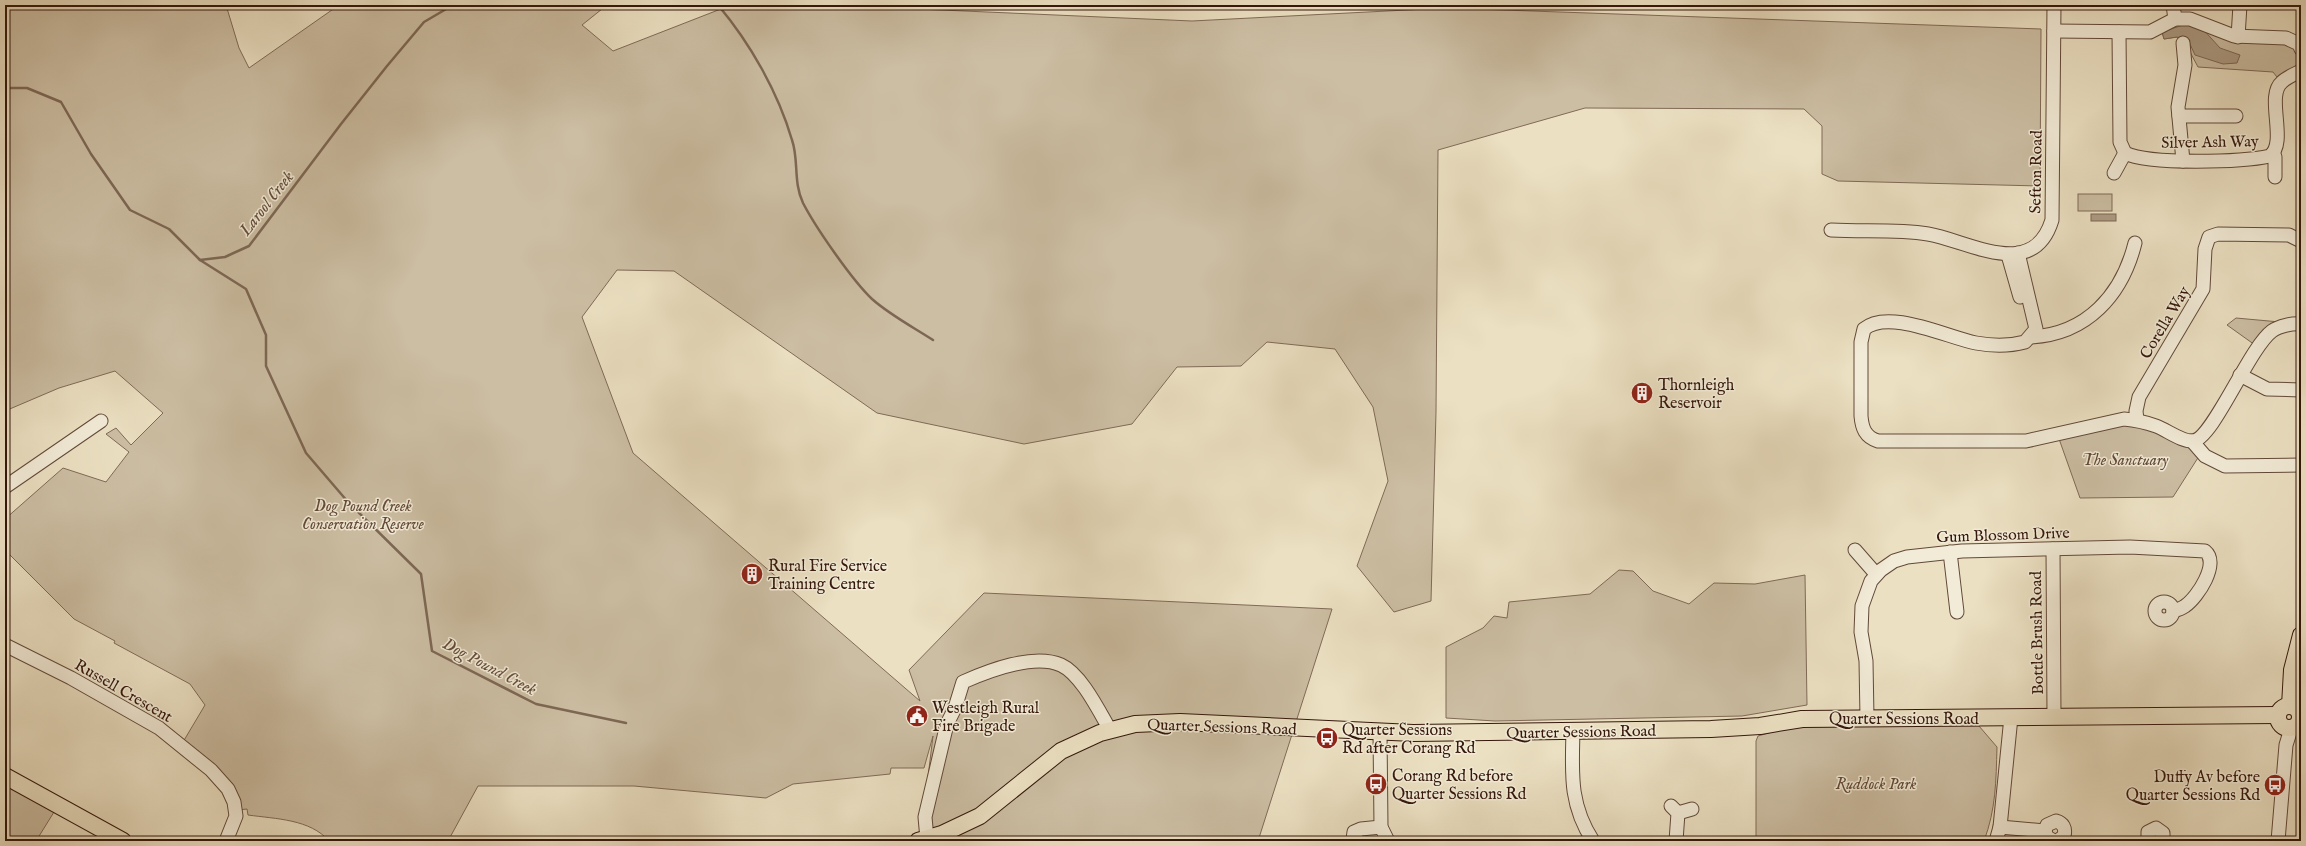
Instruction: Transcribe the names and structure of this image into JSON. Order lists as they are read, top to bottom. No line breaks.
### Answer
{"streets":{"main road":["Quarter Sessions Road"],"street":["Silver Ash Way","Sefton Road","Corella Way","Gum Blossom Drive","Bottle Brush Road","Russell Crescent"]},"crossings":[["Gum Blossom Drive","Bottle Brush Road"],["Gum Blossom Drive","Quarter Sessions Road"],["Bottle Brush Road","Quarter Sessions Road"]],"water":["Larool Creek","Dog Pound Creek"],"parks":["The Sanctuary","Dog Pound Creek Conservation Reserve","Ruddock Park"],"places":{"building":["Thornleigh Reservoir","Rural Fire Service Training Centre"],"public building":["Westleigh Rural Fire Brigade"],"bus stop":["Quarter Sessions Rd after Corang Rd","Corang Rd before Quarter Sessions Rd","Duffy Av before Quarter Sessions Rd"]}}
